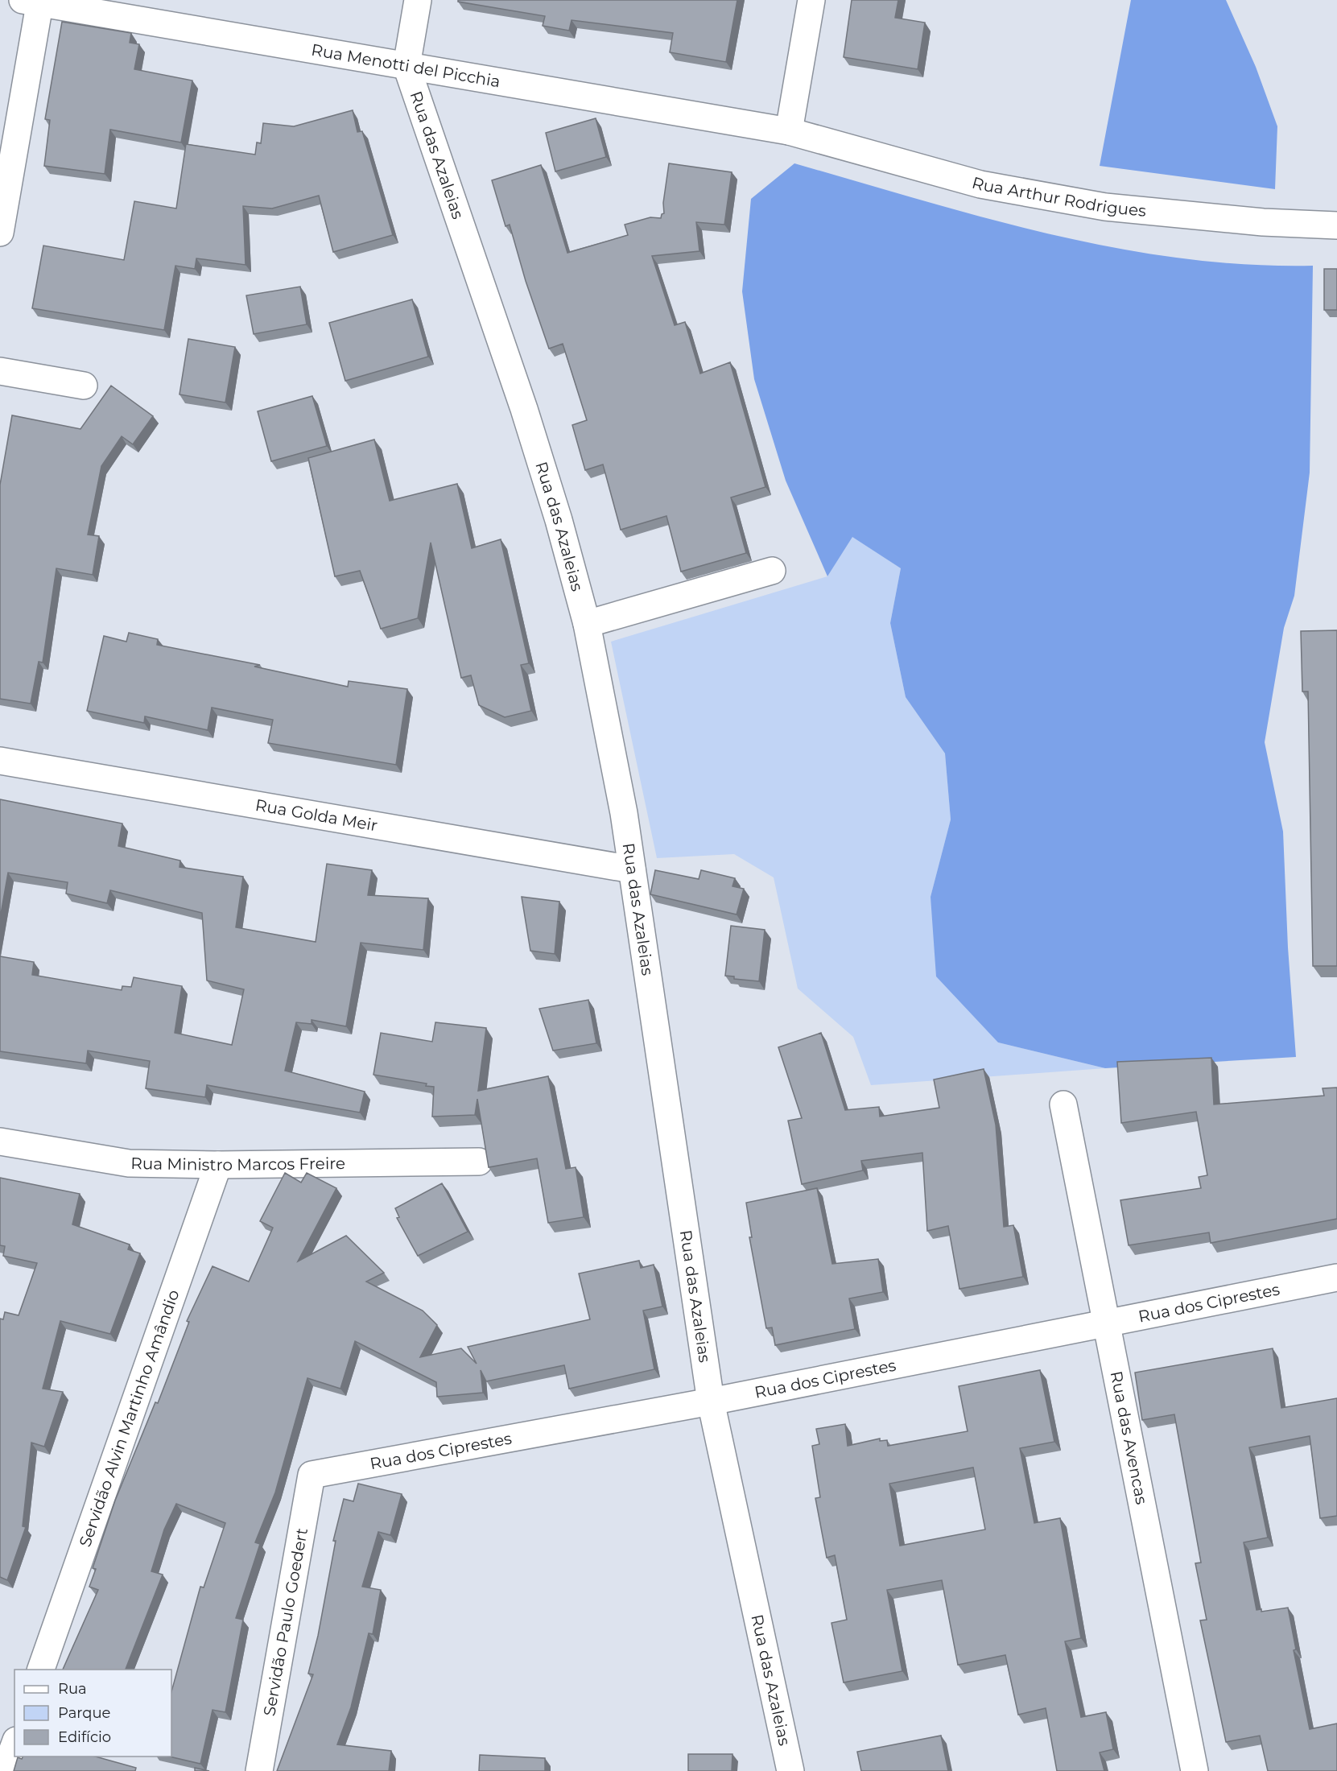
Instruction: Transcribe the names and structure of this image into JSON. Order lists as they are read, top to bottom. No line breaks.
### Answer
{"streets":{"street":["Rua Menotti del Picchia","Rua das Azaleias","Rua Arthur Rodrigues","Rua Golda Meir","Rua Ministro Marcos Freire","Rua dos Ciprestes","Servidão Alvin Martinho Amândio","Rua das Avencas","Servidão Paulo Goedert"]},"crossings":[["Rua Menotti del Picchia","Rua das Azaleias"],["Rua Menotti del Picchia","Rua Arthur Rodrigues"],["Rua das Azaleias","Rua Golda Meir"],["Rua das Azaleias","Rua dos Ciprestes"],["Rua Ministro Marcos Freire","Servidão Alvin Martinho Amândio"],["Rua dos Ciprestes","Rua das Avencas"],["Rua dos Ciprestes","Servidão Paulo Goedert"]],"legend":["Rua","Parque","Edifício"]}
